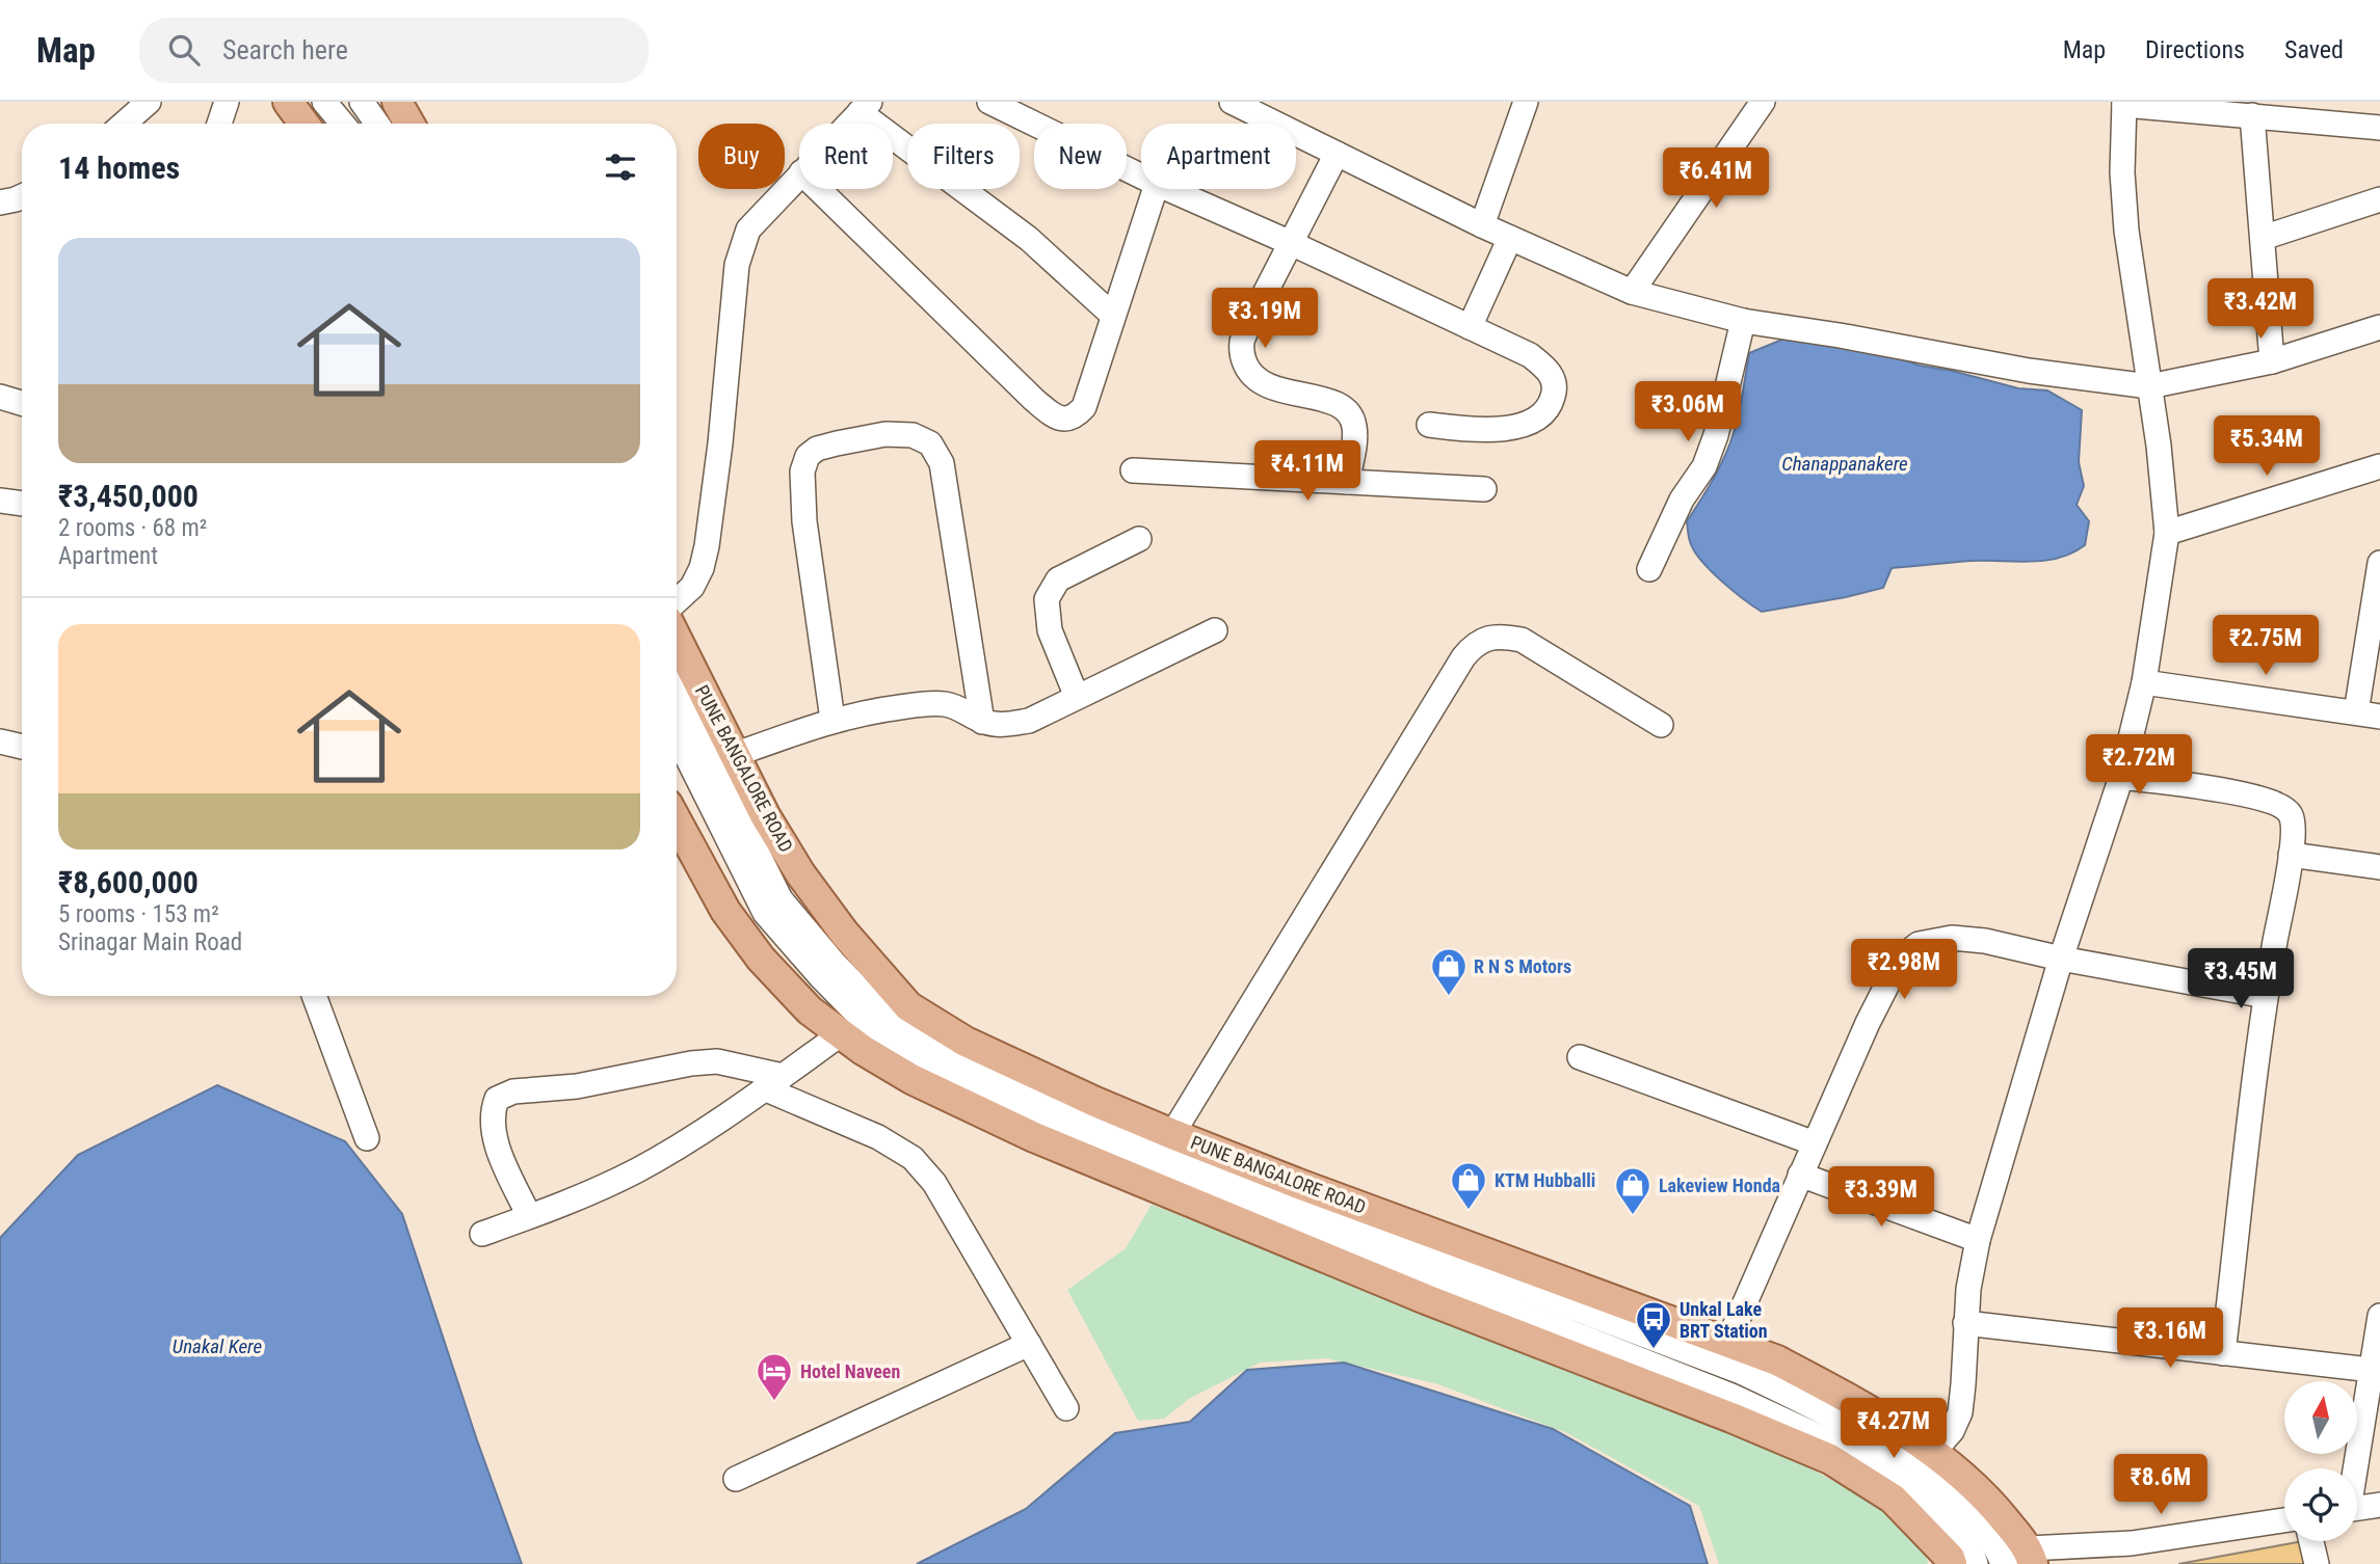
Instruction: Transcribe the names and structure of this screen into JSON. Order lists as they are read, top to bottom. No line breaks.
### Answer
{"streets":{"main road":["PUNE BANGALORE ROAD"]},"water":["Chanappanakere","Unakal Kere"],"places":{"shop":["R N S Motors","KTM Hubballi","Lakeview Honda"],"bus stop":["Unkal Lake BRT Station"],"hotel":["Hotel Naveen"]},"north":"top","page":{"header":"Map","search":"Search here","nav":["Map","Directions","Saved"],"chip":["Buy","Rent","Filters","New","Apartment"],"heading":"14 homes","price":["₹6.41M","₹3.42M","₹3.19M","₹3.06M","₹5.34M","₹4.11M","₹2.75M","₹2.72M","₹2.98M","₹3.45M","₹3.39M","₹3.16M","₹4.27M","₹8.6M"],"list":[{"name":"₹3,450,000","note":"2 rooms · 68 m² · Apartment"},{"name":"₹8,600,000","note":"5 rooms · 153 m² · Srinagar Main Road"}]}}
